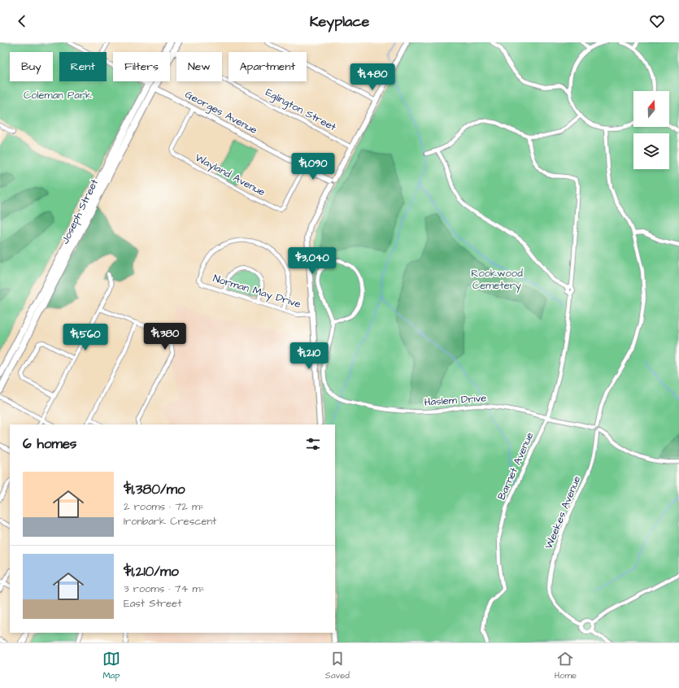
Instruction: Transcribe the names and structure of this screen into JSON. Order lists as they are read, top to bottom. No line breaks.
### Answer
{"streets":{"highway":["Georges Avenue","Joseph Street"],"street":["Eglington Street","Wayland Avenue","Norman May Drive","Haslem Drive","Barnet Avenue","Weekes Avenue"]},"crossings":[["Eglington Street","Joseph Street"],["Georges Avenue","Wayland Avenue"],["Georges Avenue","Joseph Street"],["Haslem Drive","Barnet Avenue"]],"parks":["Coleman Park","Rookwood Cemetery"],"north":"top","page":{"header":"Keyplace","chip":["Buy","Rent","Filters","New","Apartment"],"price":["$1,480","$1,090","$3,040","$1,380","$1,560","$1,210"],"heading":"6 homes","list":[{"name":"$1,380/mo","note":"2 rooms · 72 m² · Ironbark Crescent"},{"name":"$1,210/mo","note":"3 rooms · 74 m² · East Street"}],"tabs":["Map","Saved","Home"]}}
